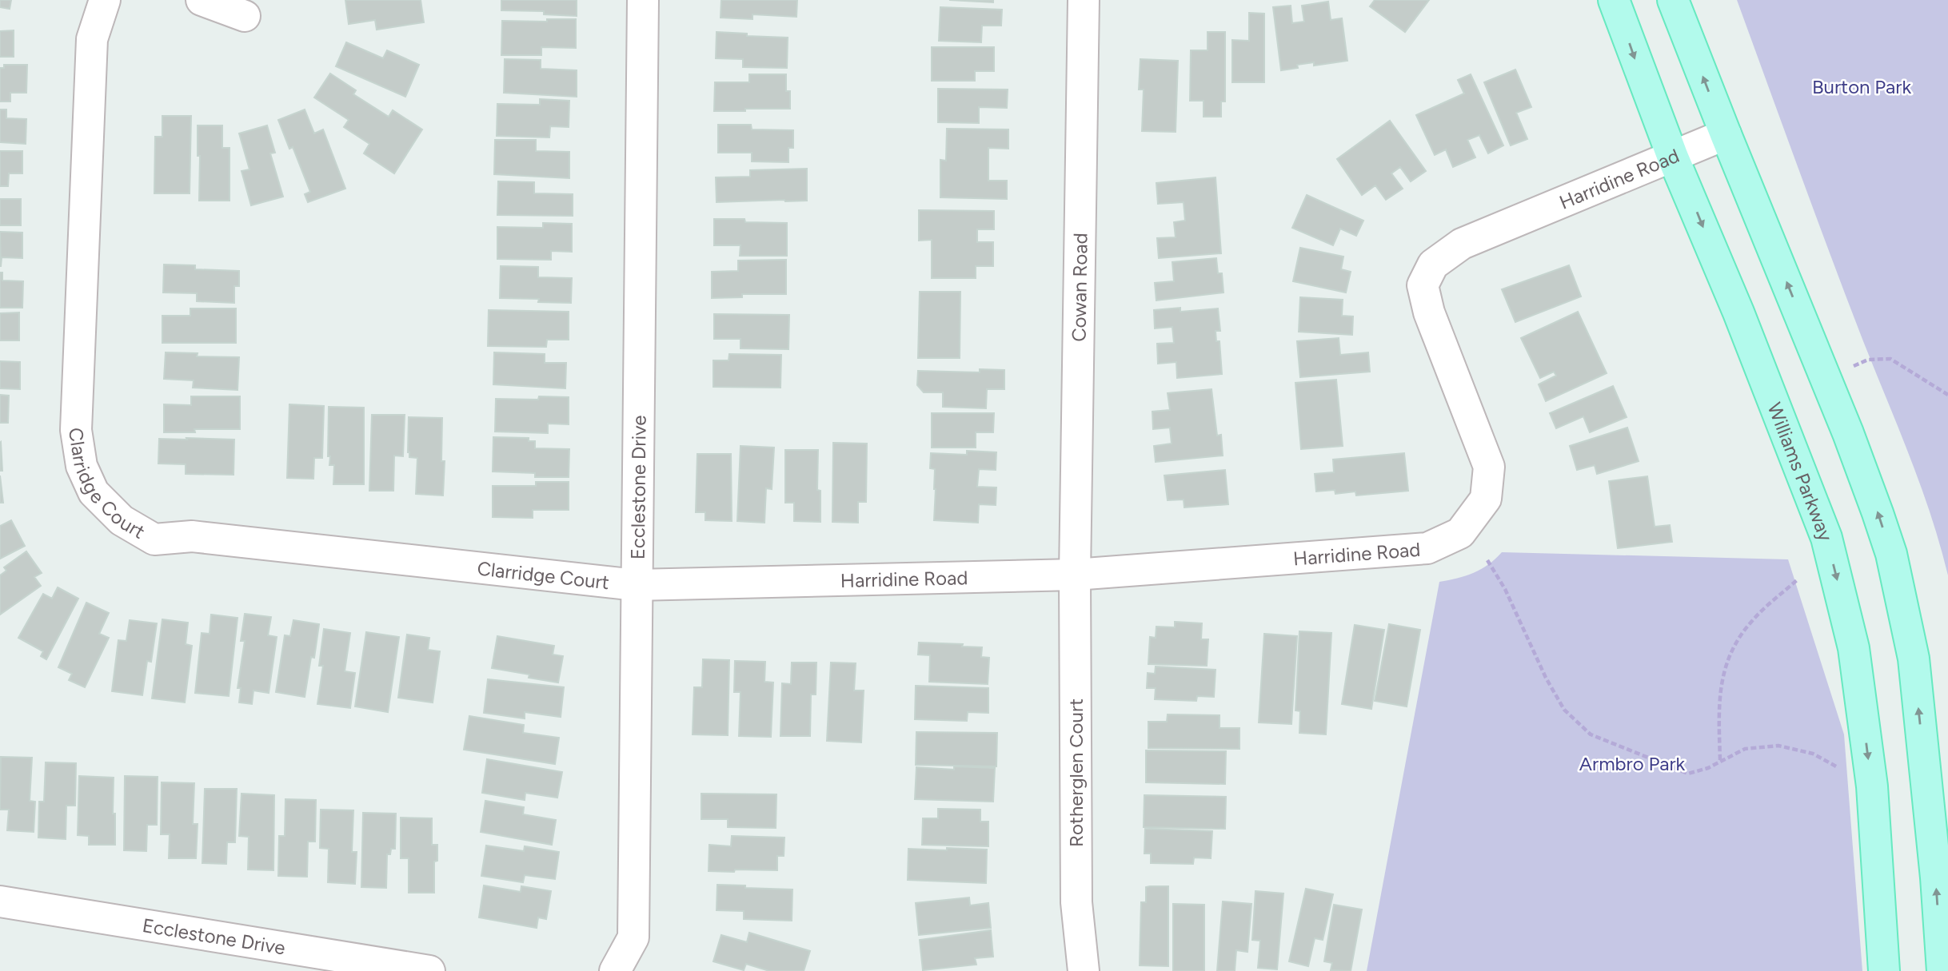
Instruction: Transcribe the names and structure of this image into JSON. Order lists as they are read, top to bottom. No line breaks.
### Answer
{"streets":{"main road":["Williams Parkway"],"street":["Harridine Road","Cowan Road","Clarridge Court","Ecclestone Drive","Rotherglen Court"]},"crossings":[["Harridine Road","Cowan Road"],["Harridine Road","Williams Parkway"],["Harridine Road","Clarridge Court"],["Harridine Road","Ecclestone Drive"],["Harridine Road","Rotherglen Court"],["Cowan Road","Rotherglen Court"],["Clarridge Court","Ecclestone Drive"]],"parks":["Burton Park","Armbro Park"]}
